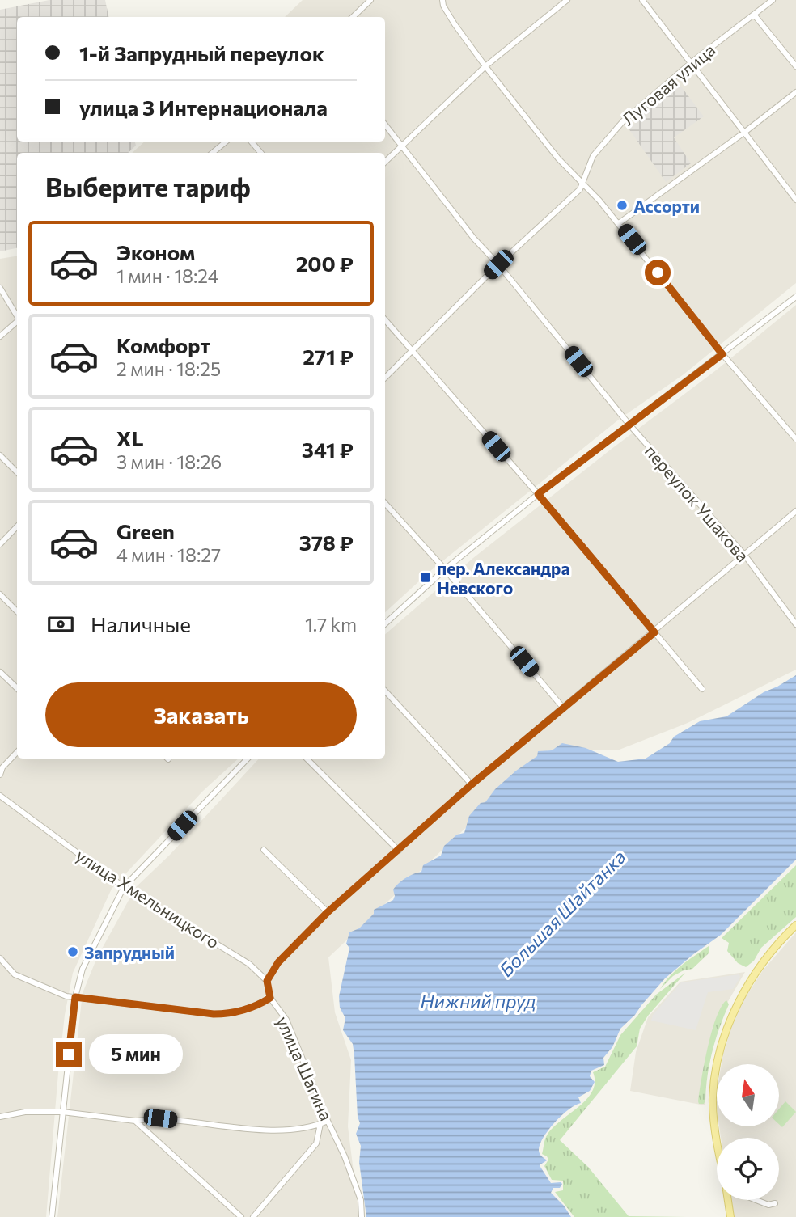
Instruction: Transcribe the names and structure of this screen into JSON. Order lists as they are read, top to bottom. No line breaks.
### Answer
{"streets":{"street":["Луговая улица","переулок Ушакова","улица Хмельницкого","улица Шагина"]},"crossings":[["улица Хмельницкого","улица Шагина"]],"water":["Большая Шайтанка","Нижний пруд"],"places":{"other":["Ассорти","Запрудный"],"transit":["пер. Александра Невского"]},"north":"top","page":{"banner":["1-й Запрудный переулок","улица 3 Интернационала"],"heading":"Выберите тариф","list":[{"name":"Эконом","note":"1 мин · 18:24","value":"200 ₽"},{"name":"Комфорт","note":"2 мин · 18:25","value":"271 ₽"},{"name":"XL","note":"3 мин · 18:26","value":"341 ₽"},{"name":"Green","note":"4 мин · 18:27","value":"378 ₽"}],"pay":["Наличные","1.7 km"],"buttons":"Заказать","bubble":"5 мин"}}
